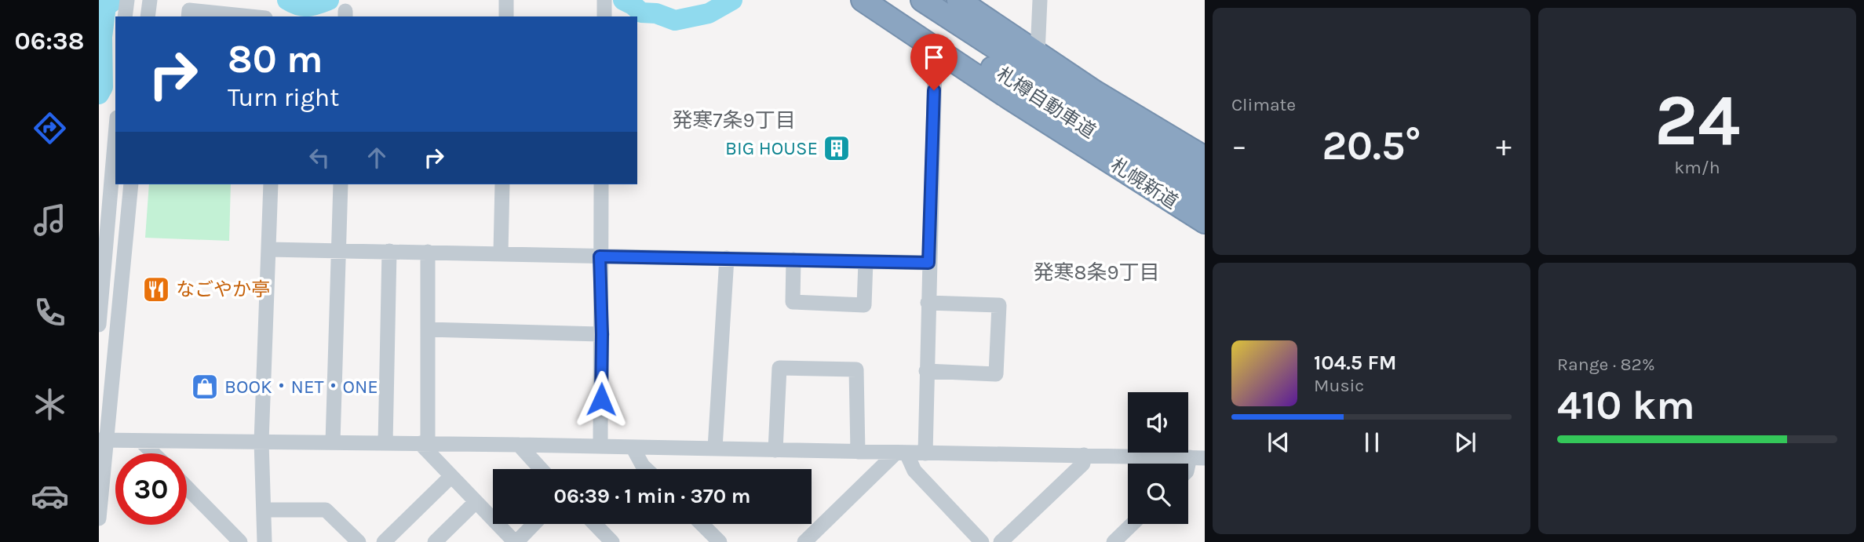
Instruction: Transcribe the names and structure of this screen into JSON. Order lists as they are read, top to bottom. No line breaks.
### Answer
{"streets":{"highway":["札樽自動車道","札幌新道"]},"districts":["発寒7条9丁目","発寒8条9丁目"],"places":{"building":["BIG HOUSE"],"restaurant":["なごやか亭"],"shop":["BOOK・NET・ONE"]},"page":{"tabs":"06:38","tile":["Climate",["24","km/h"],["Range · 82%","410 km"]],"turn":["80 m","Turn right"],"heat":["−","20.5°","+"],"song":["104.5 FM","Music"],"limit":"30","trip":"06:39 · 1 min · 370 m"}}
